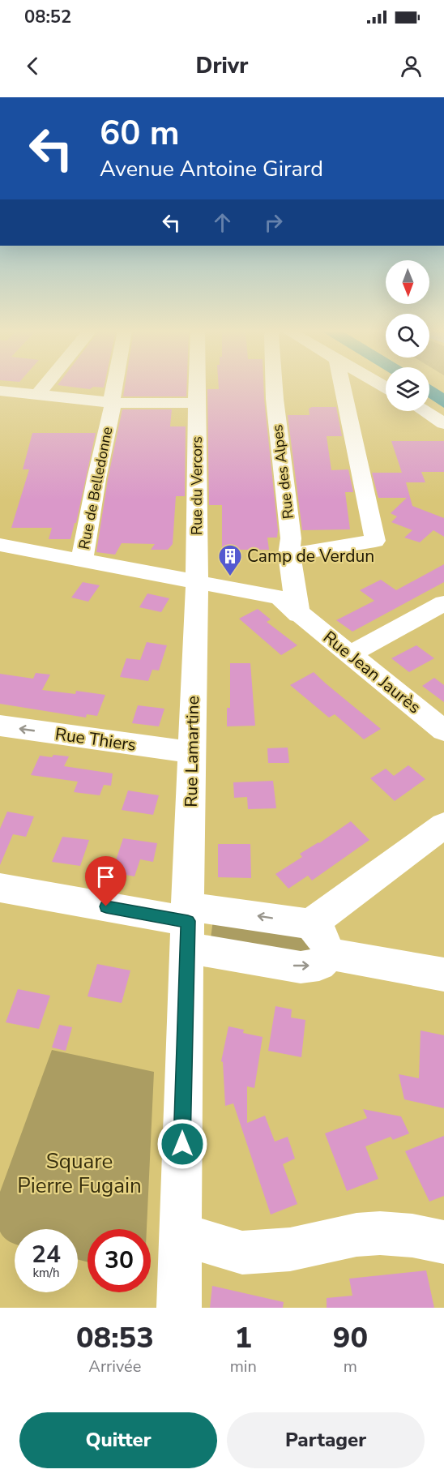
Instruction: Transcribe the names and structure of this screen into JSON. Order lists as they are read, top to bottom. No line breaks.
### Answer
{"streets":{"street":["Rue des Alpes","Rue du Vercors","Rue de Belledonne","Rue Jean Jaurès","Rue Thiers","Rue Lamartine"]},"crossings":[["Rue des Alpes","Rue Jean Jaurès"],["Rue du Vercors","Rue Jean Jaurès"],["Rue du Vercors","Rue Lamartine"],["Rue de Belledonne","Rue Jean Jaurès"],["Rue Jean Jaurès","Rue Lamartine"],["Rue Thiers","Rue Lamartine"]],"parks":["Square Pierre Fugain"],"places":{"building":["Camp de Verdun"]},"north":"bottom","page":{"status":"08:52","header":"Drivr","turn":["60 m","Avenue Antoine Girard"],"speed":"24 km/h","limit":"30","eta":["08:53","Arrivée","1","min","90","m"],"buttons":["Quitter","Partager"]}}
